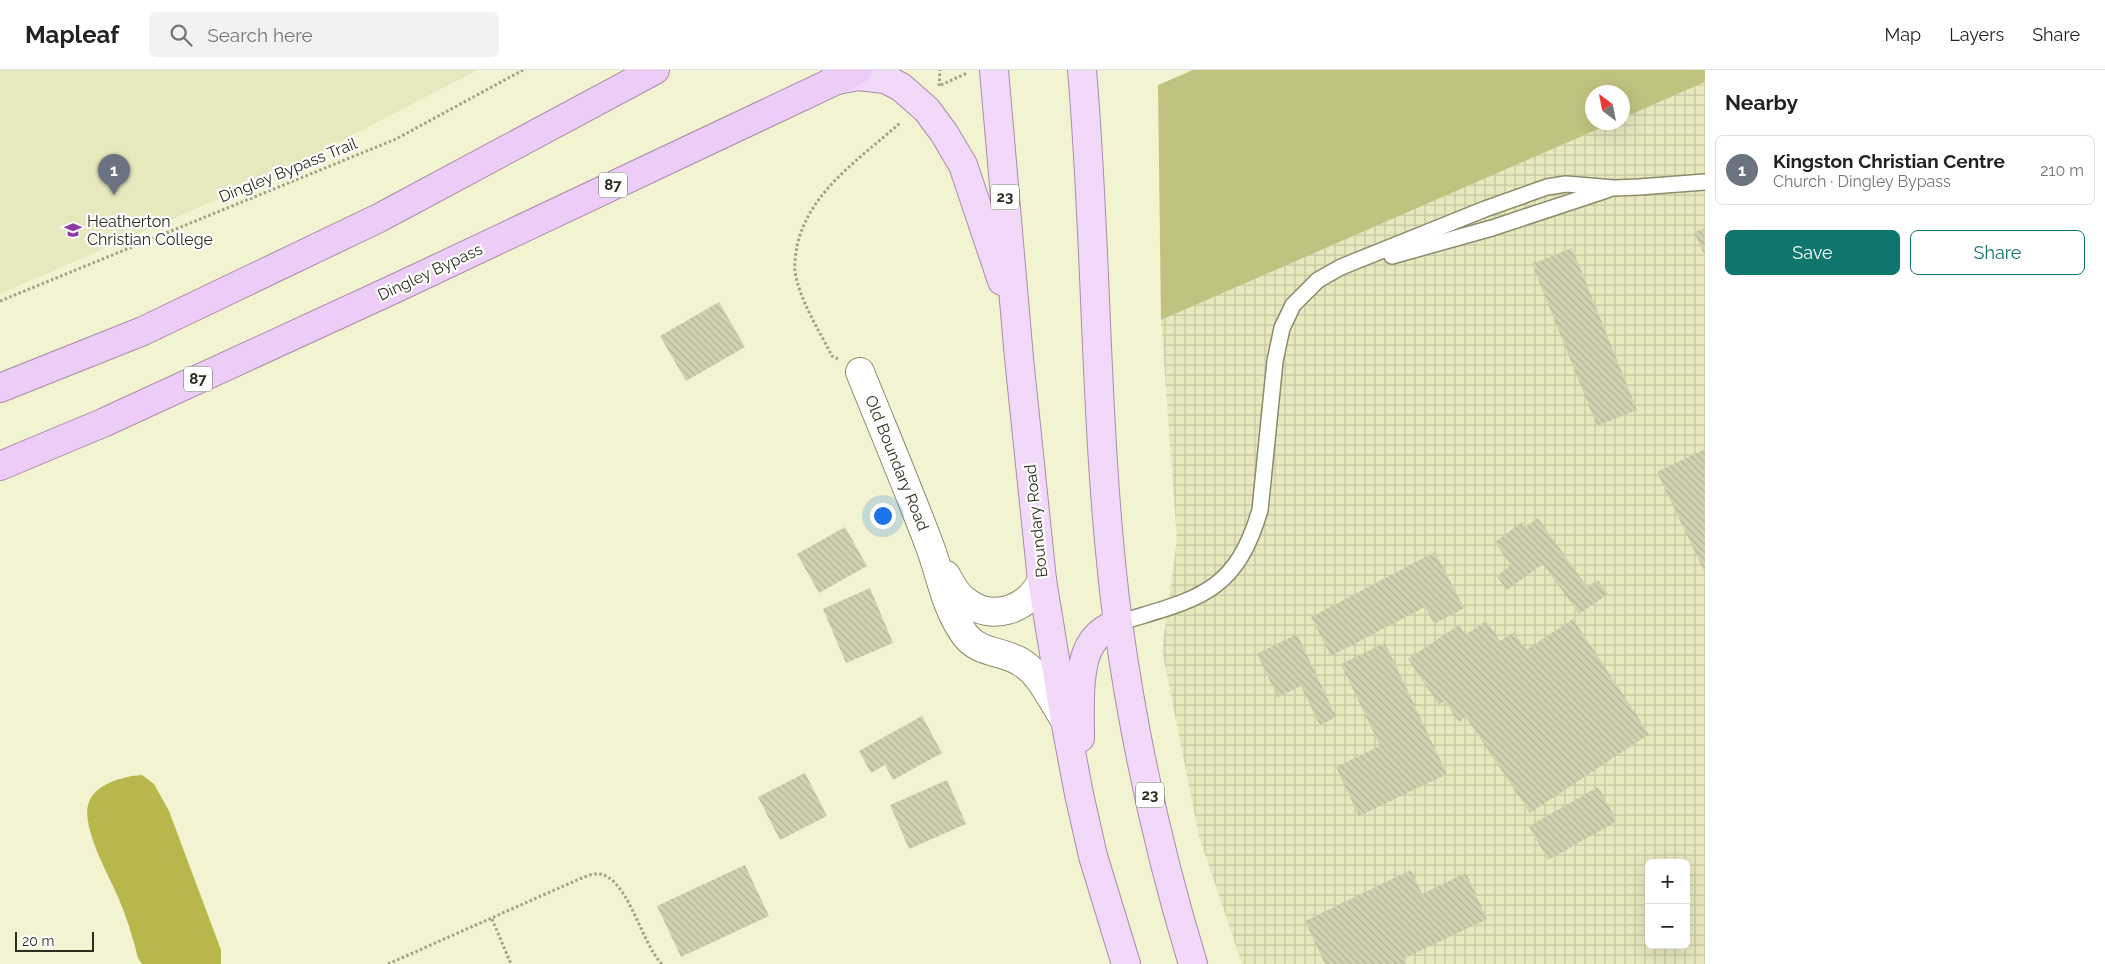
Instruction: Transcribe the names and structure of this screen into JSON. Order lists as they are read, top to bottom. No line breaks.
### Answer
{"streets":{"highway":["87","Dingley Bypass"],"main road":["23","Boundary Road"],"street":["Old Boundary Road"],"path":["Dingley Bypass Trail"]},"crossings":[["Old Boundary Road","Boundary Road"]],"places":{"school or university":["Heatherton Christian College"]},"scale_bar":"20 m","north":"top left","page":{"header":"Mapleaf","search":"Search here","nav":["Map","Layers","Share"],"heading":"Nearby","list":[{"mark":"1","name":"Kingston Christian Centre","note":"Church · Dingley Bypass","value":"210 m"}],"pins":"1","buttons":["Save","Share"],"map_buttons":["+","−"],"scale":"20 m"}}
